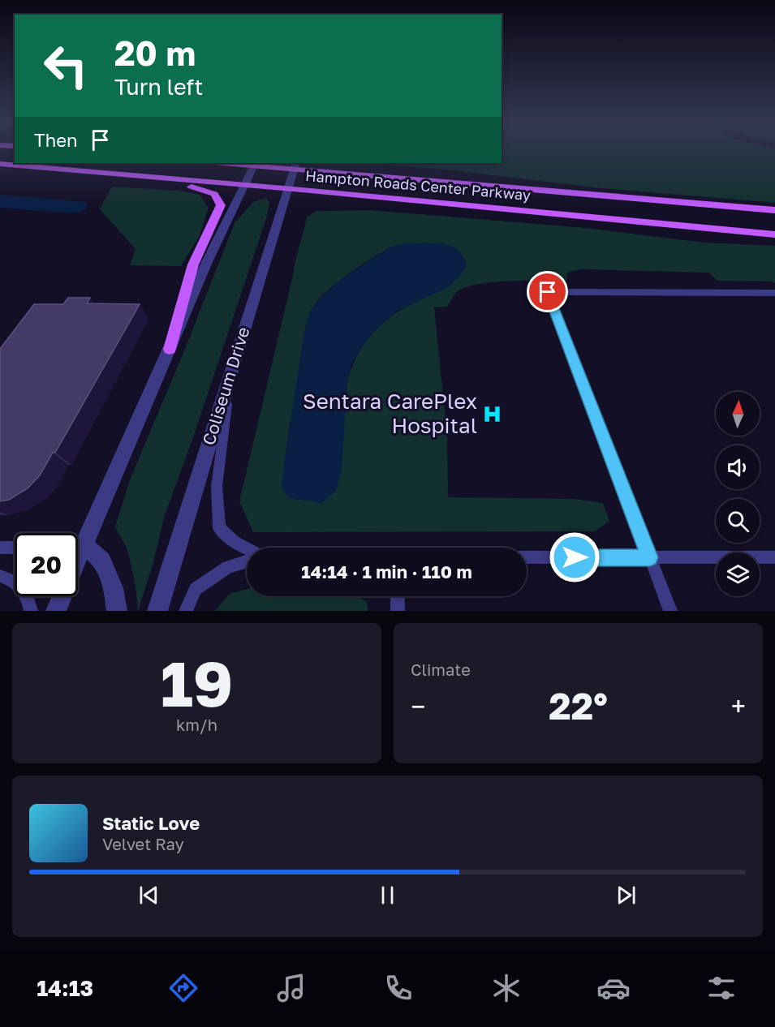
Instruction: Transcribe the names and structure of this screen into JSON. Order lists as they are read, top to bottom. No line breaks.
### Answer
{"streets":{"main road":["Hampton Roads Center Parkway"],"street":["Coliseum Drive"]},"crossings":[["Hampton Roads Center Parkway","Coliseum Drive"]],"places":{"hospital":["Sentara CarePlex Hospital"]},"north":"top","page":{"turn":["20 m","Turn left"],"then":"Then","limit":"20","trip":"14:14 · 1 min · 110 m","tile":[["19","km/h"],"Climate"],"heat":["−","22°","+"],"song":["Static Love","Velvet Ray"],"tabs":"14:13"}}
